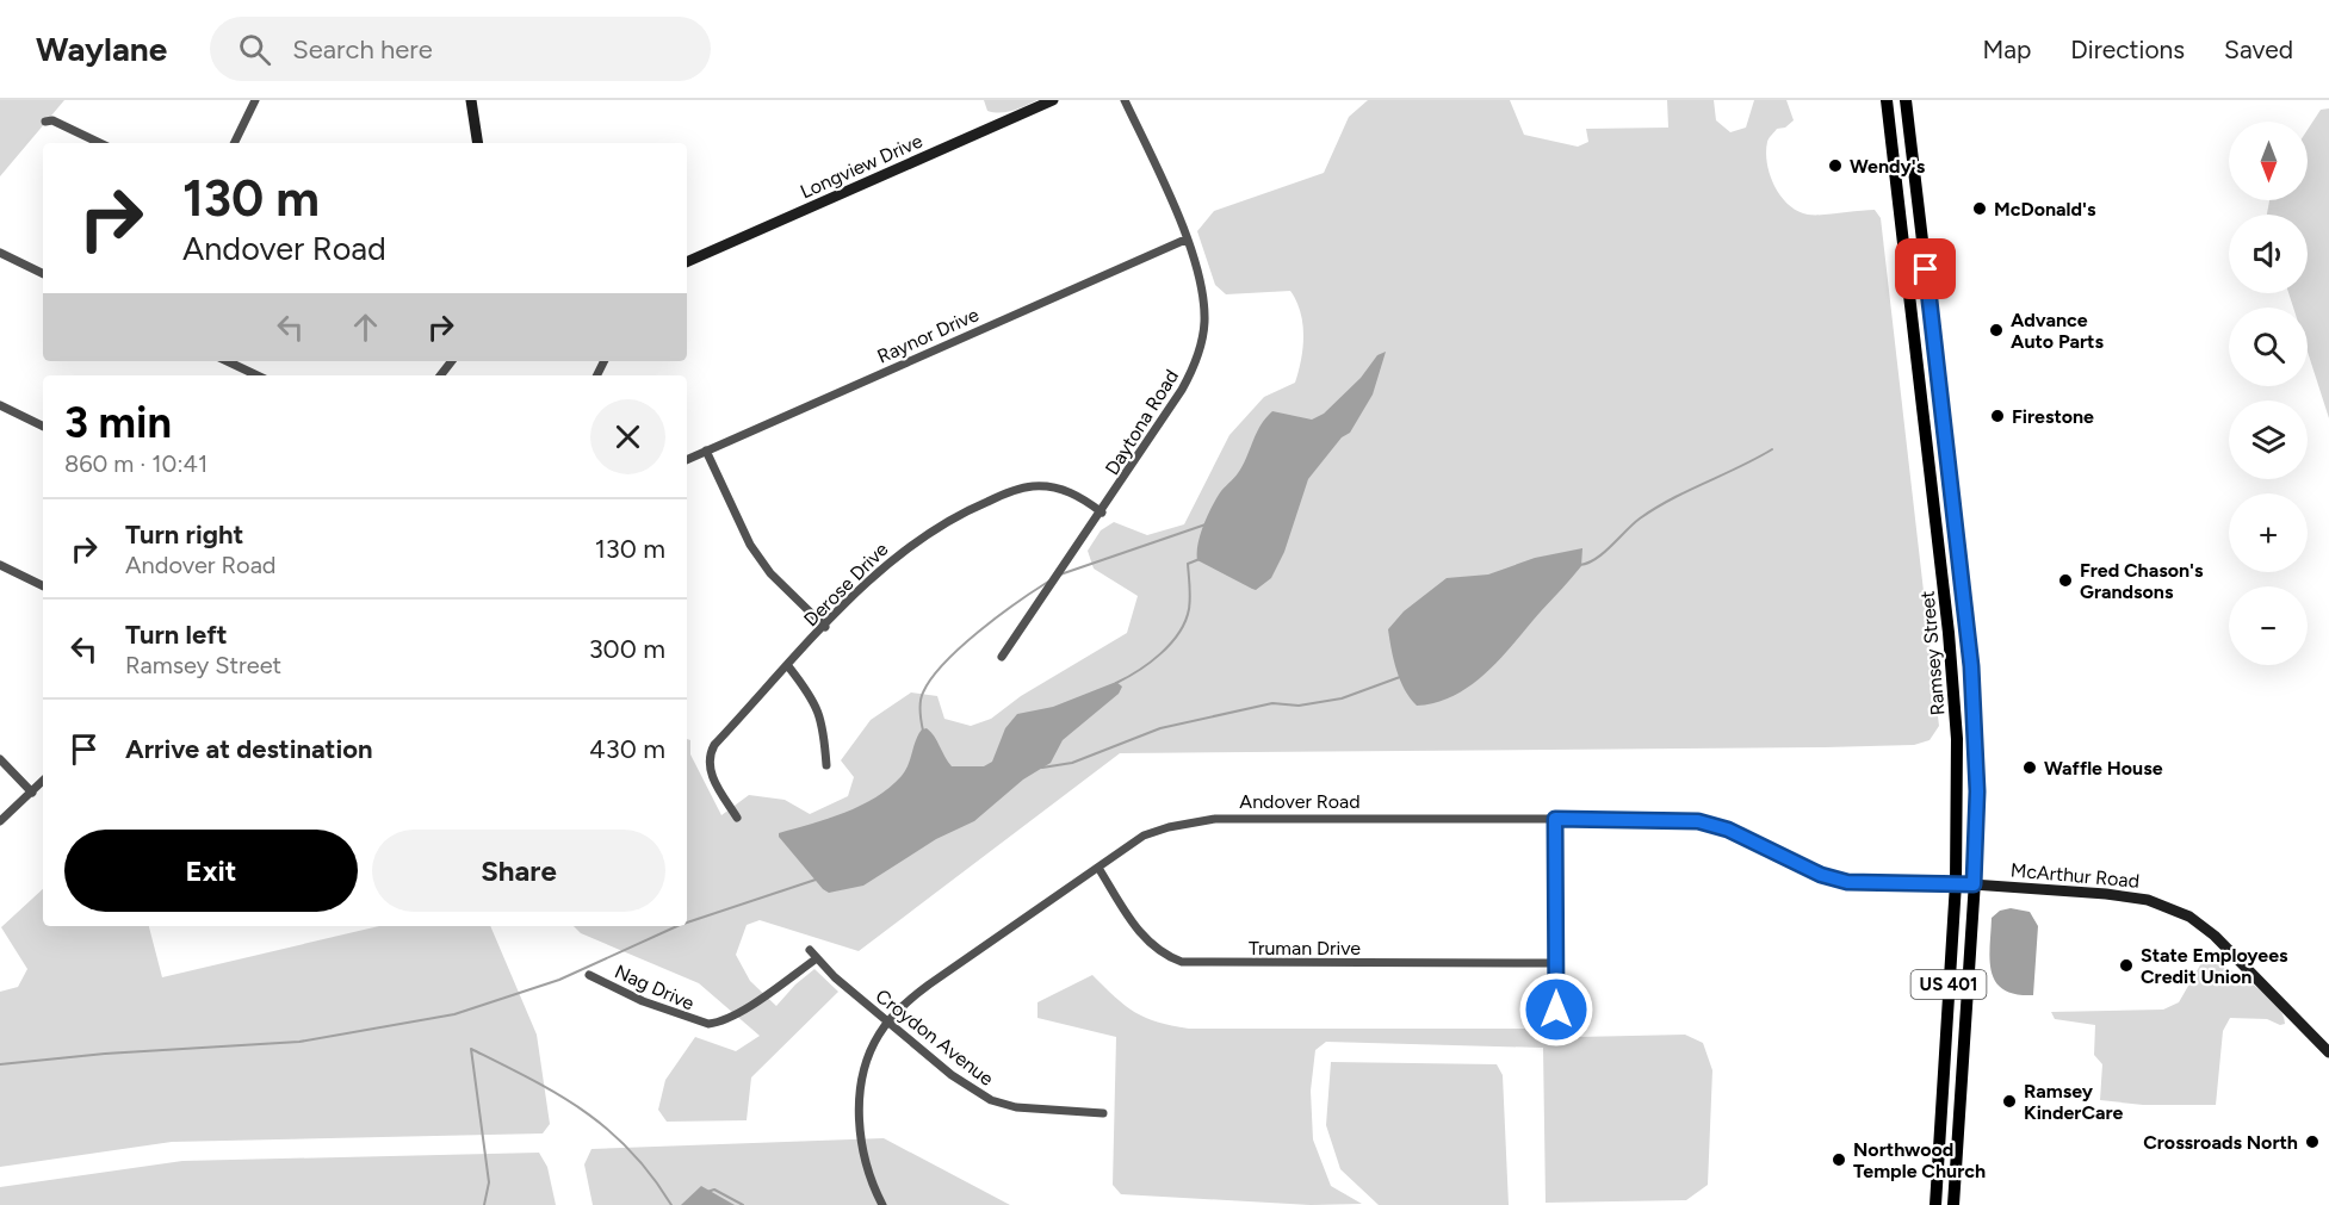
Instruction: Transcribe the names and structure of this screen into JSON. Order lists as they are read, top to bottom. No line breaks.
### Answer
{"streets":{"main road":["Ramsey Street","US 401"],"street":["Longview Drive","Raynor Drive","Daytona Road","Derose Drive","Andover Road","McArthur Road","Truman Drive","Nag Drive","Croydon Avenue"]},"crossings":[["Raynor Drive","Daytona Road"],["Daytona Road","Derose Drive"],["Ramsey Street","Andover Road"],["Ramsey Street","McArthur Road"],["Andover Road","McArthur Road"],["Andover Road","Truman Drive"],["Andover Road","Croydon Avenue"],["Nag Drive","Croydon Avenue"]],"places":["Wendy's","McDonald's","Advance Auto Parts","Firestone","Fred Chason's Grandsons","Waffle House","State Employees Credit Union","Ramsey KinderCare","Crossroads North","Northwood Temple Church"],"north":"bottom","page":{"header":"Waylane","search":"Search here","nav":["Map","Directions","Saved"],"map_buttons":["+","−"],"turn":["130 m","Andover Road"],"heading":["3 min","860 m · 10:41"],"list":[{"name":"Turn right","note":"Andover Road","value":"130 m"},{"name":"Turn left","note":"Ramsey Street","value":"300 m"},{"name":"Arrive at destination","value":"430 m"}],"buttons":["Exit","Share"]}}
